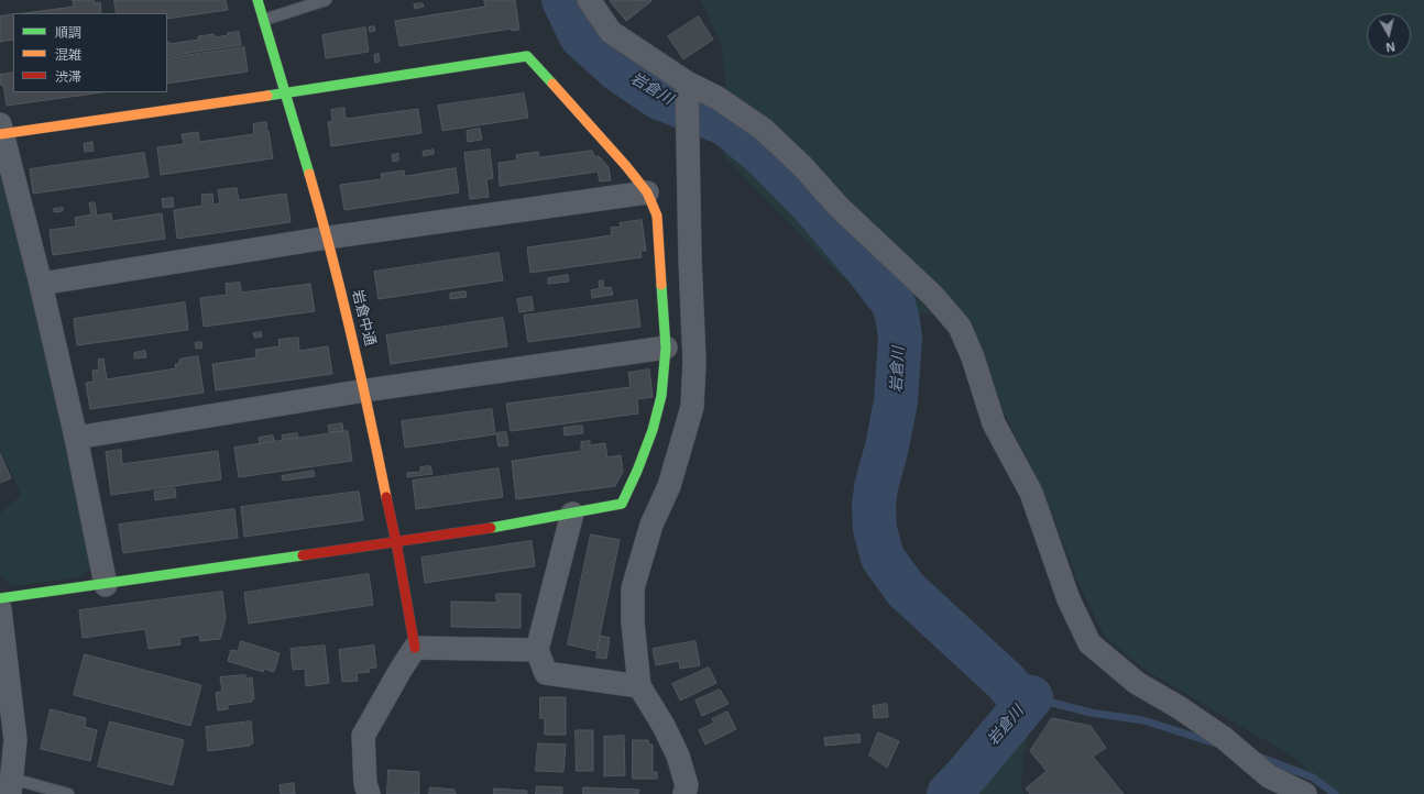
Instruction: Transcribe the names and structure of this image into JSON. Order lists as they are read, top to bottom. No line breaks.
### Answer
{"streets":{"street":["岩倉中通"]},"water":["岩倉川"],"legend":["順調","混雑","渋滞"],"north":"bottom"}
